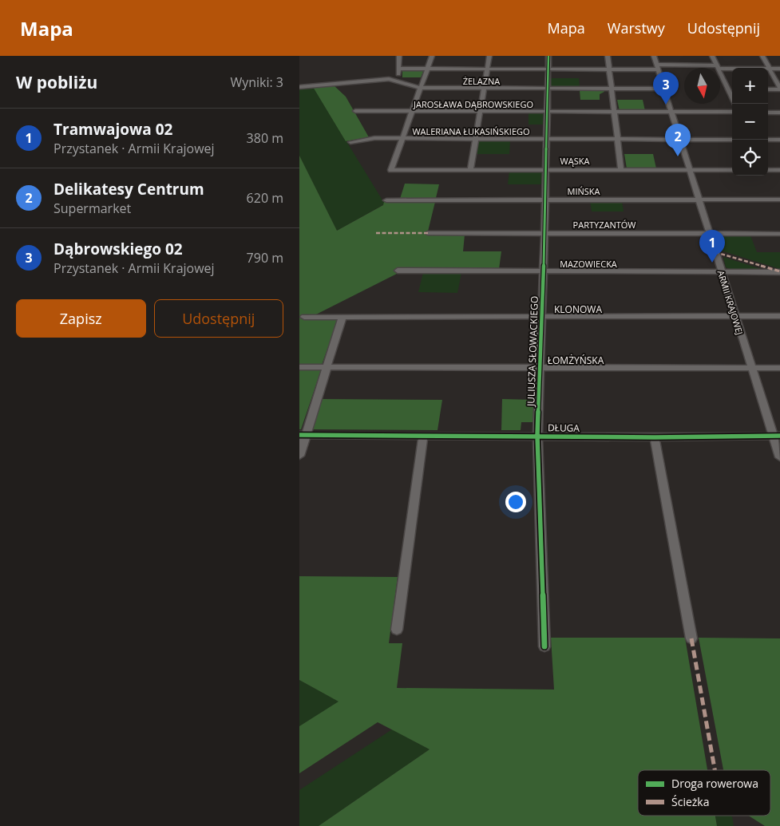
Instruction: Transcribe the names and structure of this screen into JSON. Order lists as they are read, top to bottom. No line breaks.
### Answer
{"streets":{"street":["ŻELAZNA","JAROSŁAWA DĄBROWSKIEGO","WALERIANA ŁUKASIŃSKIEGO","WĄSKA","MIŃSKA","PARTYZANTÓW","MAZOWIECKA","ARMII KRAJOWEJ","KLONOWA","JULIUSZA SŁOWACKIEGO","ŁOMŻYŃSKA","DŁUGA"]},"crossings":[["ŻELAZNA","ARMII KRAJOWEJ"],["ŻELAZNA","JULIUSZA SŁOWACKIEGO"],["JAROSŁAWA DĄBROWSKIEGO","ARMII KRAJOWEJ"],["JAROSŁAWA DĄBROWSKIEGO","JULIUSZA SŁOWACKIEGO"],["WALERIANA ŁUKASIŃSKIEGO","WĄSKA"],["WALERIANA ŁUKASIŃSKIEGO","ARMII KRAJOWEJ"],["WALERIANA ŁUKASIŃSKIEGO","JULIUSZA SŁOWACKIEGO"],["WĄSKA","ARMII KRAJOWEJ"],["WĄSKA","JULIUSZA SŁOWACKIEGO"],["MIŃSKA","ARMII KRAJOWEJ"],["MIŃSKA","JULIUSZA SŁOWACKIEGO"],["PARTYZANTÓW","ARMII KRAJOWEJ"],["PARTYZANTÓW","JULIUSZA SŁOWACKIEGO"],["MAZOWIECKA","ARMII KRAJOWEJ"],["MAZOWIECKA","JULIUSZA SŁOWACKIEGO"],["ARMII KRAJOWEJ","KLONOWA"],["ARMII KRAJOWEJ","ŁOMŻYŃSKA"],["ARMII KRAJOWEJ","DŁUGA"],["KLONOWA","JULIUSZA SŁOWACKIEGO"],["JULIUSZA SŁOWACKIEGO","ŁOMŻYŃSKA"],["JULIUSZA SŁOWACKIEGO","DŁUGA"]],"legend":["Droga rowerowa","Ścieżka"],"north":"bottom","page":{"header":"Mapa","nav":["Mapa","Warstwy","Udostępnij"],"heading":["W pobliżu","Wyniki: 3"],"map_buttons":["+","−"],"pins":["3","2","1"],"list":[{"mark":"1","name":"Tramwajowa 02","note":"Przystanek · Armii Krajowej","value":"380 m"},{"mark":"2","name":"Delikatesy Centrum","note":"Supermarket","value":"620 m"},{"mark":"3","name":"Dąbrowskiego 02","note":"Przystanek · Armii Krajowej","value":"790 m"}],"buttons":["Zapisz","Udostępnij"]}}
